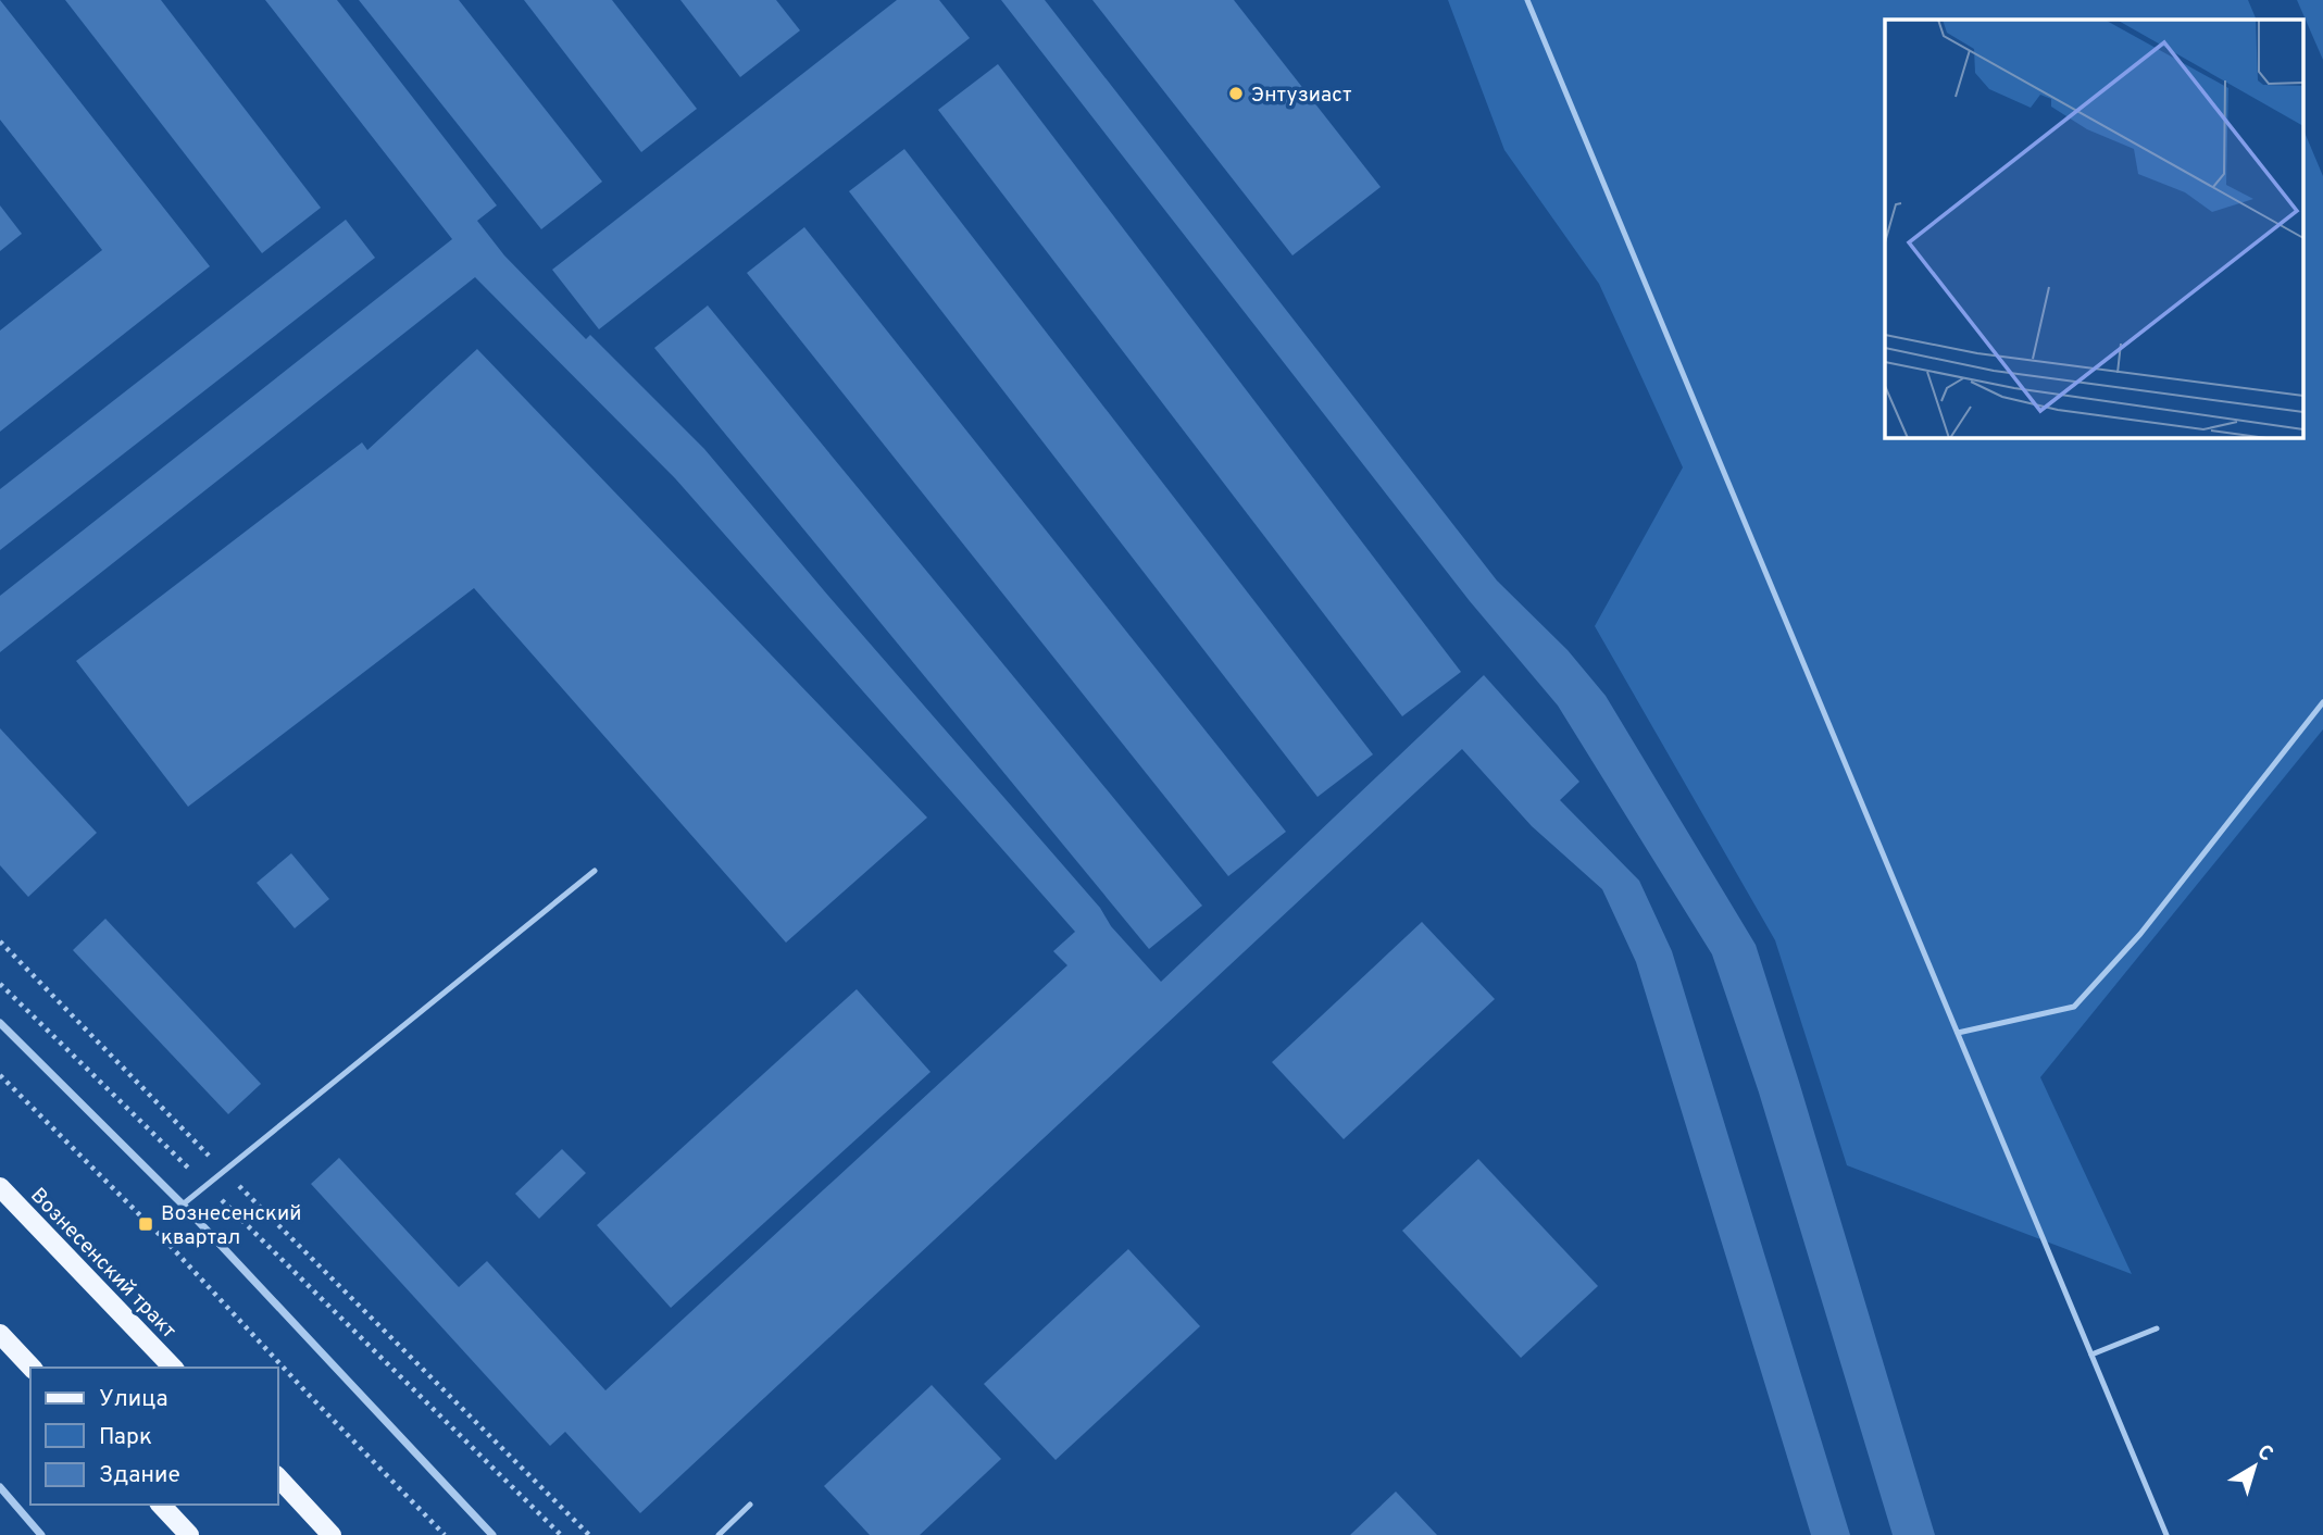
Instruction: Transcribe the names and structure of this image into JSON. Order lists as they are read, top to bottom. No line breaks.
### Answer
{"streets":{"main road":["Вознесенский тракт"]},"places":{"other":["Энтузиаст"],"transit":["Вознесенский квартал"]},"legend":["Улица","Парк","Здание"],"north":"top right"}
